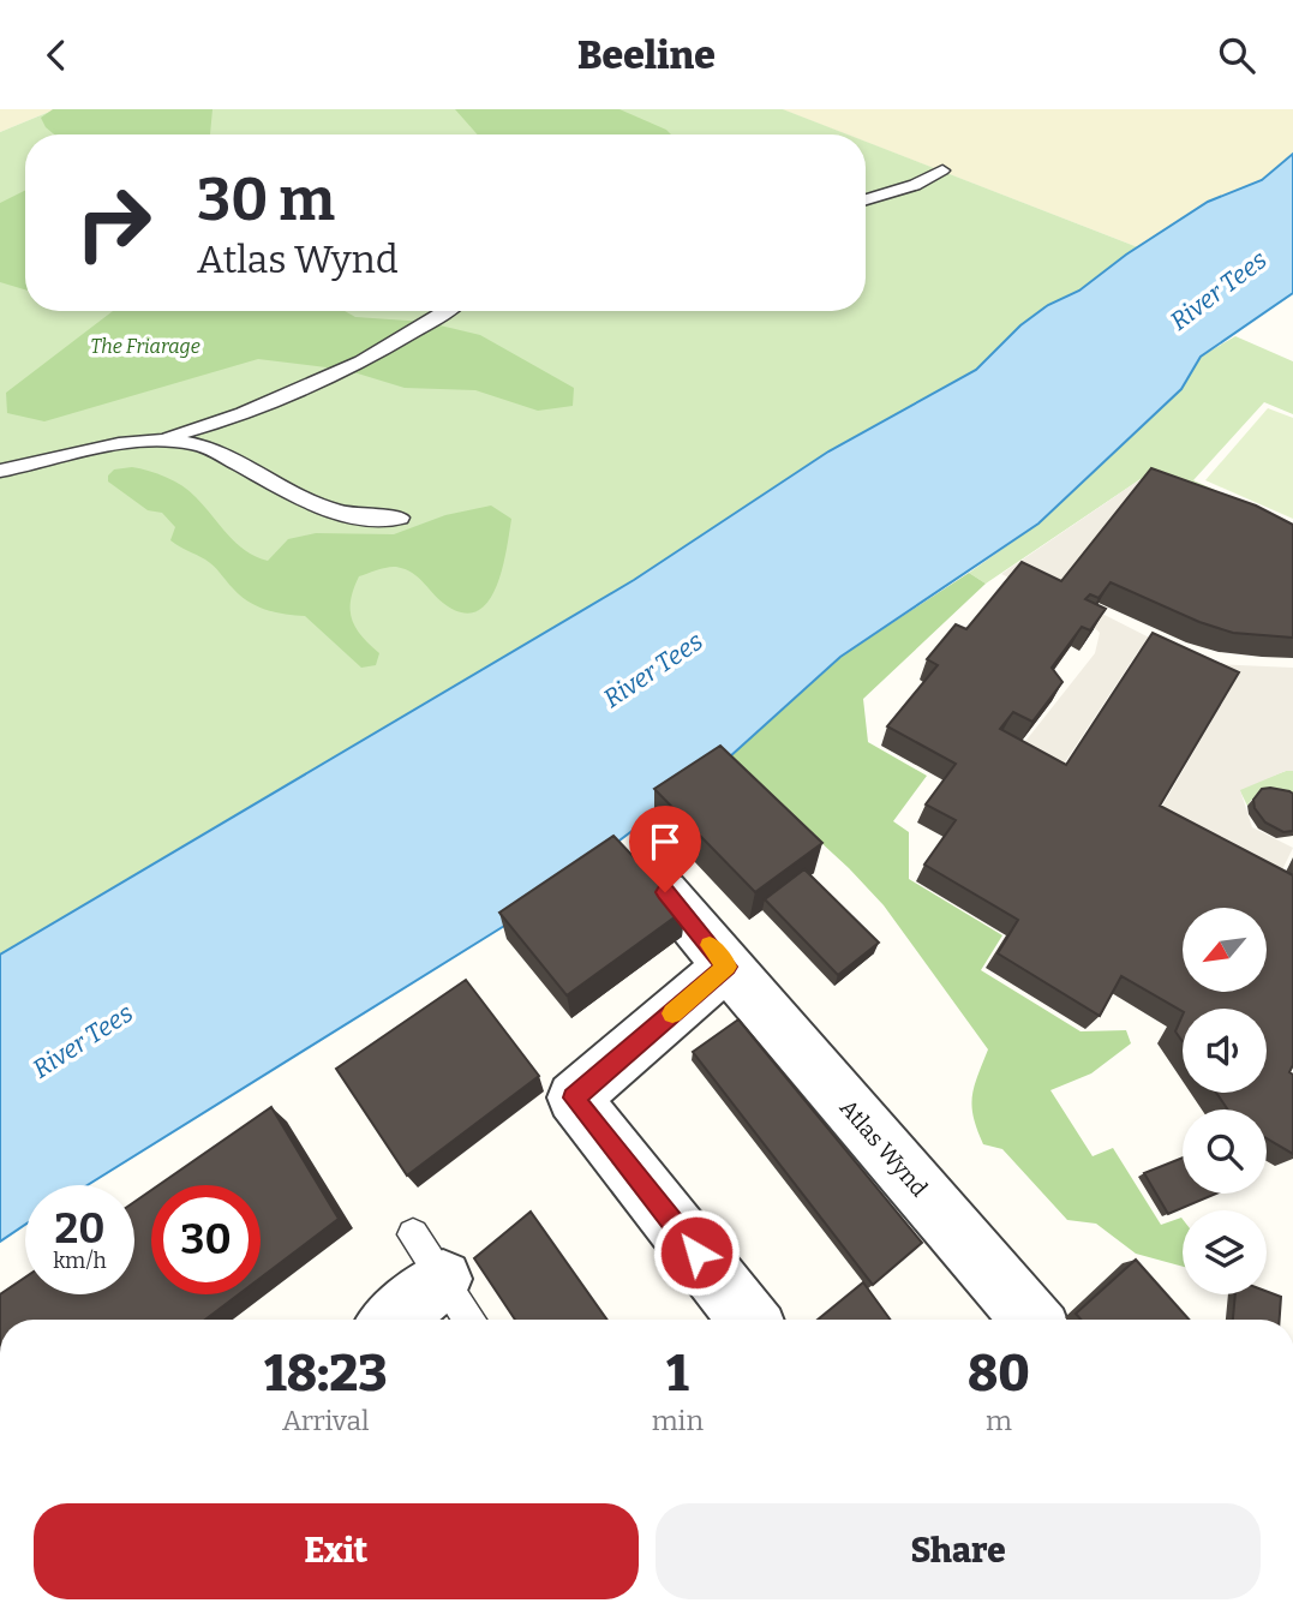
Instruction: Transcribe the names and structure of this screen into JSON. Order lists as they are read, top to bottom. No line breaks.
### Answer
{"streets":{"street":["Atlas Wynd"]},"water":["River Tees"],"parks":["The Friarage"],"north":"bottom left","page":{"header":"Beeline","turn":["30 m","Atlas Wynd"],"speed":"20 km/h","limit":"30","eta":["18:23","Arrival","1","min","80","m"],"buttons":["Exit","Share"]}}
